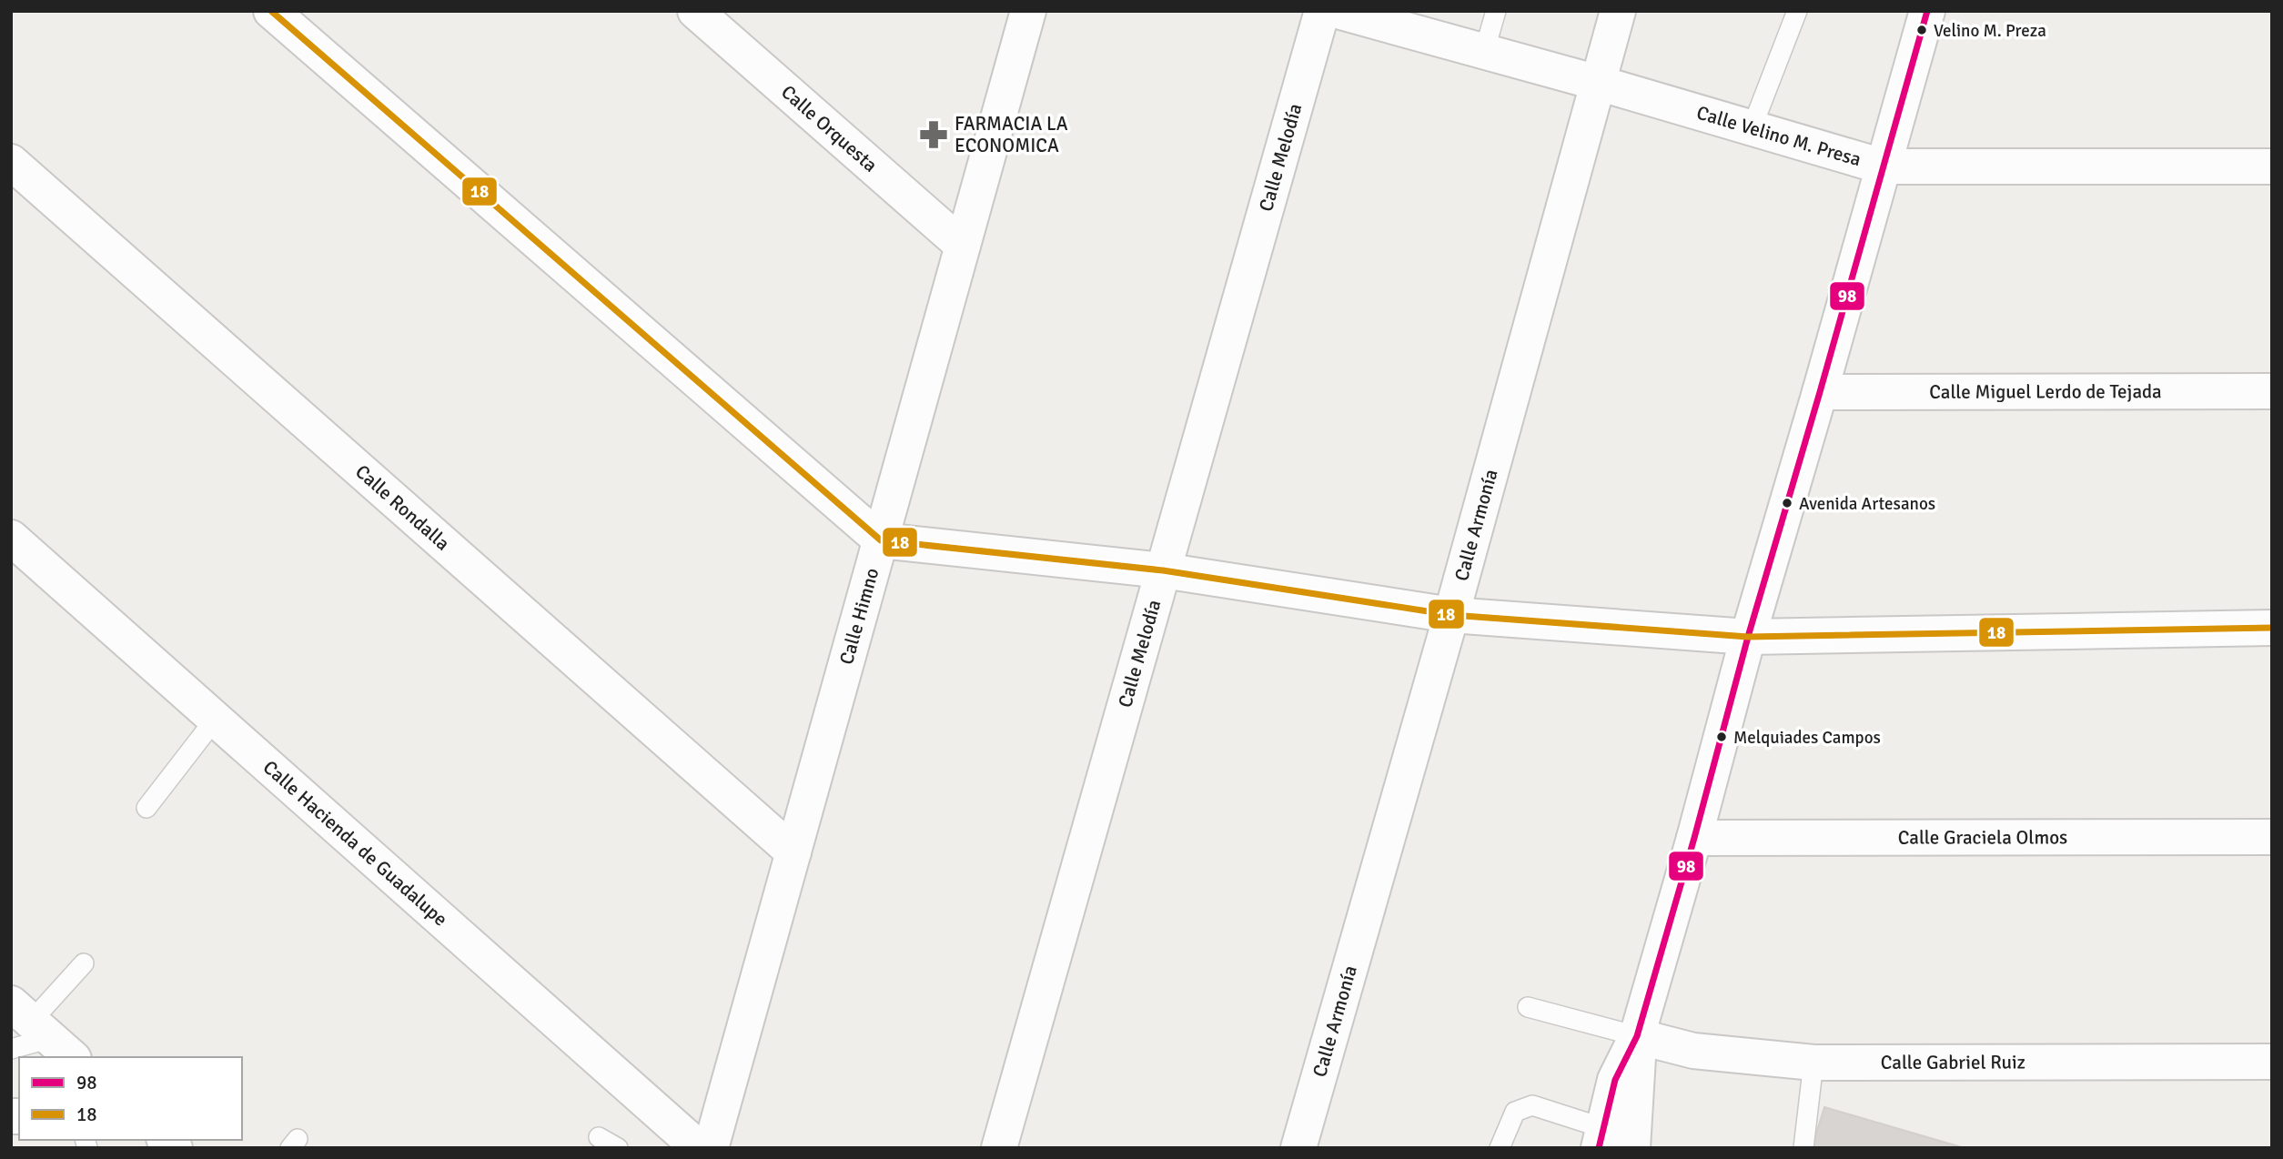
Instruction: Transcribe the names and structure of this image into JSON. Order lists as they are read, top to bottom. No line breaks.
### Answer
{"streets":{"street":["Calle Orquesta","Calle Velino M. Presa","Calle Melodía","Calle Miguel Lerdo de Tejada","Calle Rondalla","Calle Armonía","Calle Himno","Calle Graciela Olmos","Calle Hacienda de Guadalupe","Calle Gabriel Ruiz"]},"crossings":[["Calle Orquesta","Calle Himno"],["Calle Velino M. Presa","Calle Armonía"],["Calle Rondalla","Calle Himno"]],"places":{"other":["Velino M. Preza","Avenida Artesanos","Melquiades Campos"],"pharmacy":["FARMACIA LA ECONOMICA"]},"lines":["transit line 98","transit line 18"],"legend":["98","18"]}
